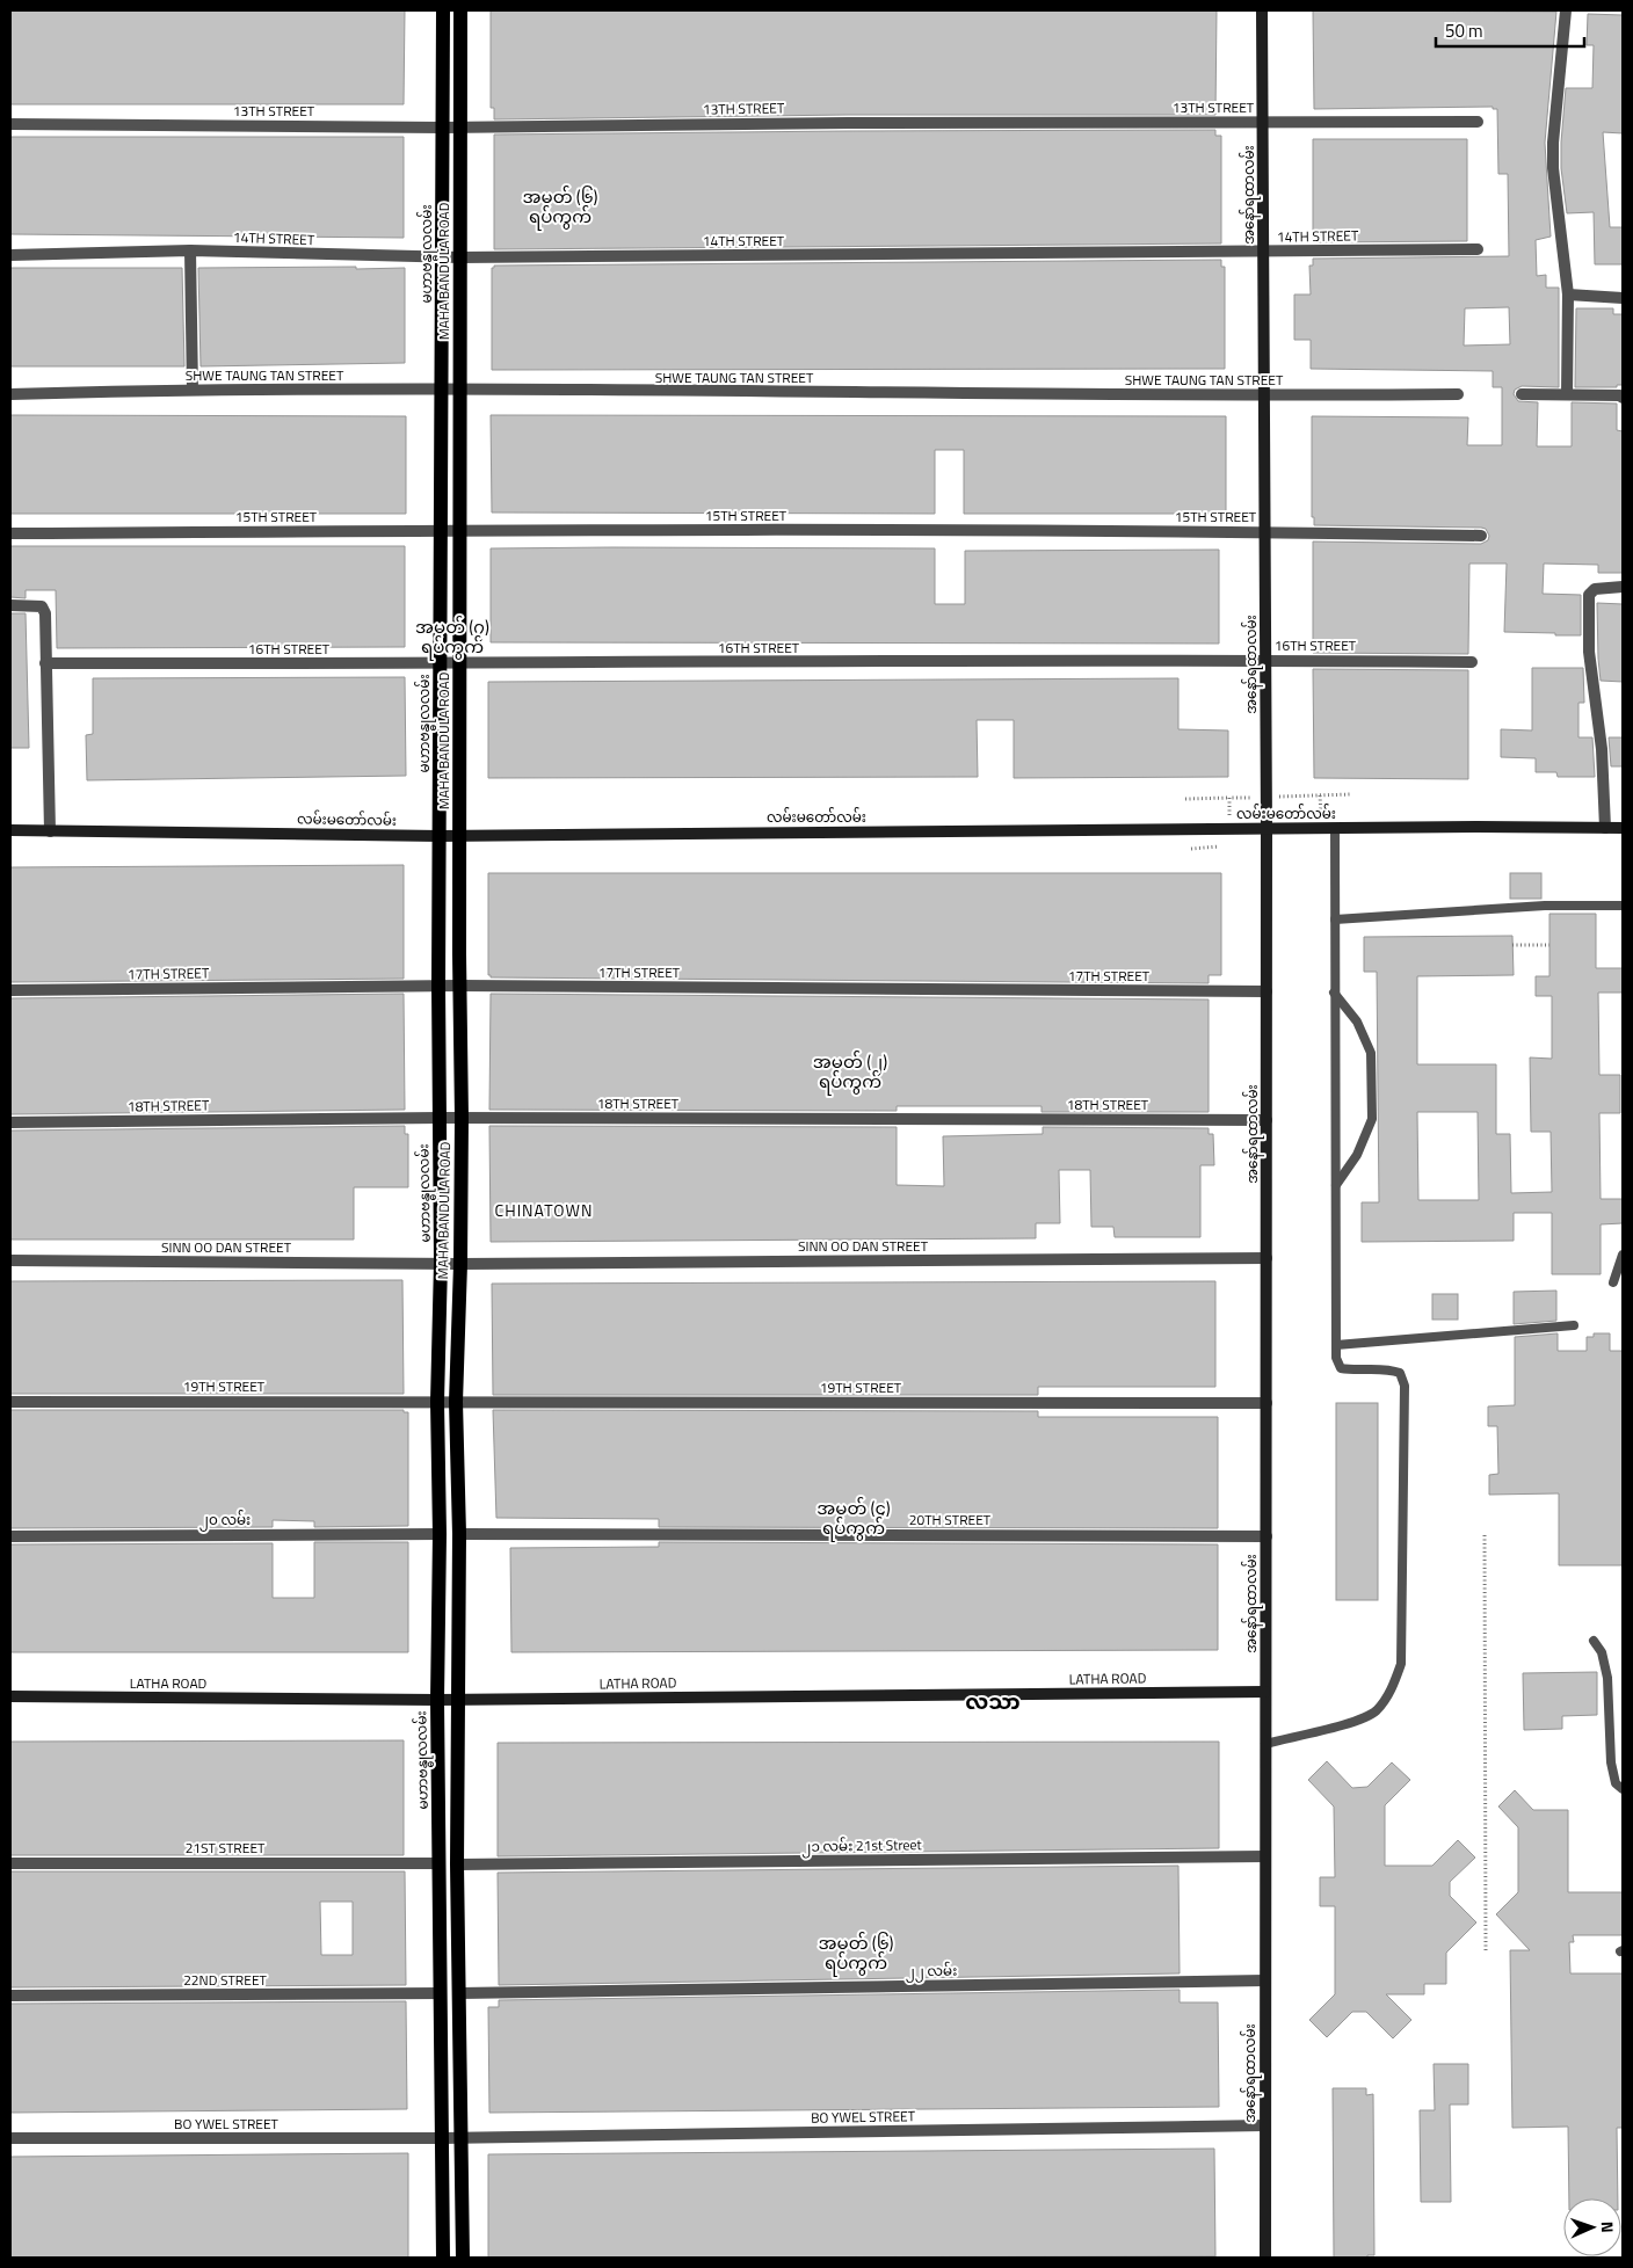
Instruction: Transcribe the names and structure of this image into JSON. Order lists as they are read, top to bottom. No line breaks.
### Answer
{"streets":{"main road":["အနော်ရထာလမ်း","မဟာဗန္ဓုလလမ်း","MAHA BANDULA ROAD","လမ်းမတော်လမ်း","LATHA ROAD"],"street":["13TH STREET","14TH STREET","SHWE TAUNG TAN STREET","15TH STREET","16TH STREET","17TH STREET","18TH STREET","SINN OO DAN STREET","19TH STREET","၂၀ လမ်း","20TH STREET","၂၁ လမ်း 21st Street","21ST STREET","၂၂ လမ်း","22ND STREET","BO YWEL STREET"]},"crossings":[["13TH STREET","အနော်ရထာလမ်း"],["13TH STREET","မဟာဗန္ဓုလလမ်း"],["13TH STREET","MAHA BANDULA ROAD"],["အနော်ရထာလမ်း","14TH STREET"],["အနော်ရထာလမ်း","SHWE TAUNG TAN STREET"],["အနော်ရထာလမ်း","15TH STREET"],["အနော်ရထာလမ်း","16TH STREET"],["အနော်ရထာလမ်း","လမ်းမတော်လမ်း"],["အနော်ရထာလမ်း","17TH STREET"],["အနော်ရထာလမ်း","18TH STREET"],["အနော်ရထာလမ်း","SINN OO DAN STREET"],["အနော်ရထာလမ်း","19TH STREET"],["အနော်ရထာလမ်း","20TH STREET"],["အနော်ရထာလမ်း","LATHA ROAD"],["အနော်ရထာလမ်း","၂၁ လမ်း 21st Street"],["အနော်ရထာလမ်း","၂၂ လမ်း"],["အနော်ရထာလမ်း","BO YWEL STREET"],["14TH STREET","မဟာဗန္ဓုလလမ်း"],["14TH STREET","MAHA BANDULA ROAD"],["မဟာဗန္ဓုလလမ်း","SHWE TAUNG TAN STREET"],["မဟာဗန္ဓုလလမ်း","15TH STREET"],["မဟာဗန္ဓုလလမ်း","16TH STREET"],["မဟာဗန္ဓုလလမ်း","လမ်းမတော်လမ်း"],["မဟာဗန္ဓုလလမ်း","17TH STREET"],["မဟာဗန္ဓုလလမ်း","18TH STREET"],["မဟာဗန္ဓုလလမ်း","SINN OO DAN STREET"],["မဟာဗန္ဓုလလမ်း","19TH STREET"],["မဟာဗန္ဓုလလမ်း","၂၀ လမ်း"],["မဟာဗန္ဓုလလမ်း","LATHA ROAD"],["မဟာဗန္ဓုလလမ်း","21ST STREET"],["မဟာဗန္ဓုလလမ်း","22ND STREET"],["မဟာဗန္ဓုလလမ်း","BO YWEL STREET"],["MAHA BANDULA ROAD","SHWE TAUNG TAN STREET"],["MAHA BANDULA ROAD","15TH STREET"],["MAHA BANDULA ROAD","16TH STREET"],["MAHA BANDULA ROAD","လမ်းမတော်လမ်း"],["MAHA BANDULA ROAD","17TH STREET"],["MAHA BANDULA ROAD","18TH STREET"],["MAHA BANDULA ROAD","SINN OO DAN STREET"],["MAHA BANDULA ROAD","19TH STREET"]],"districts":["အမှတ် (၆) ရပ်ကွက်","အမှတ် (၇) ရပ်ကွက်","အမှတ် (၂) ရပ်ကွက်","CHINATOWN","အမှတ် (၄) ရပ်ကွက်","လသာ","အမှတ် (၆) ရပ်ကွက်"],"scale_bar":"50 m","north":"right"}
